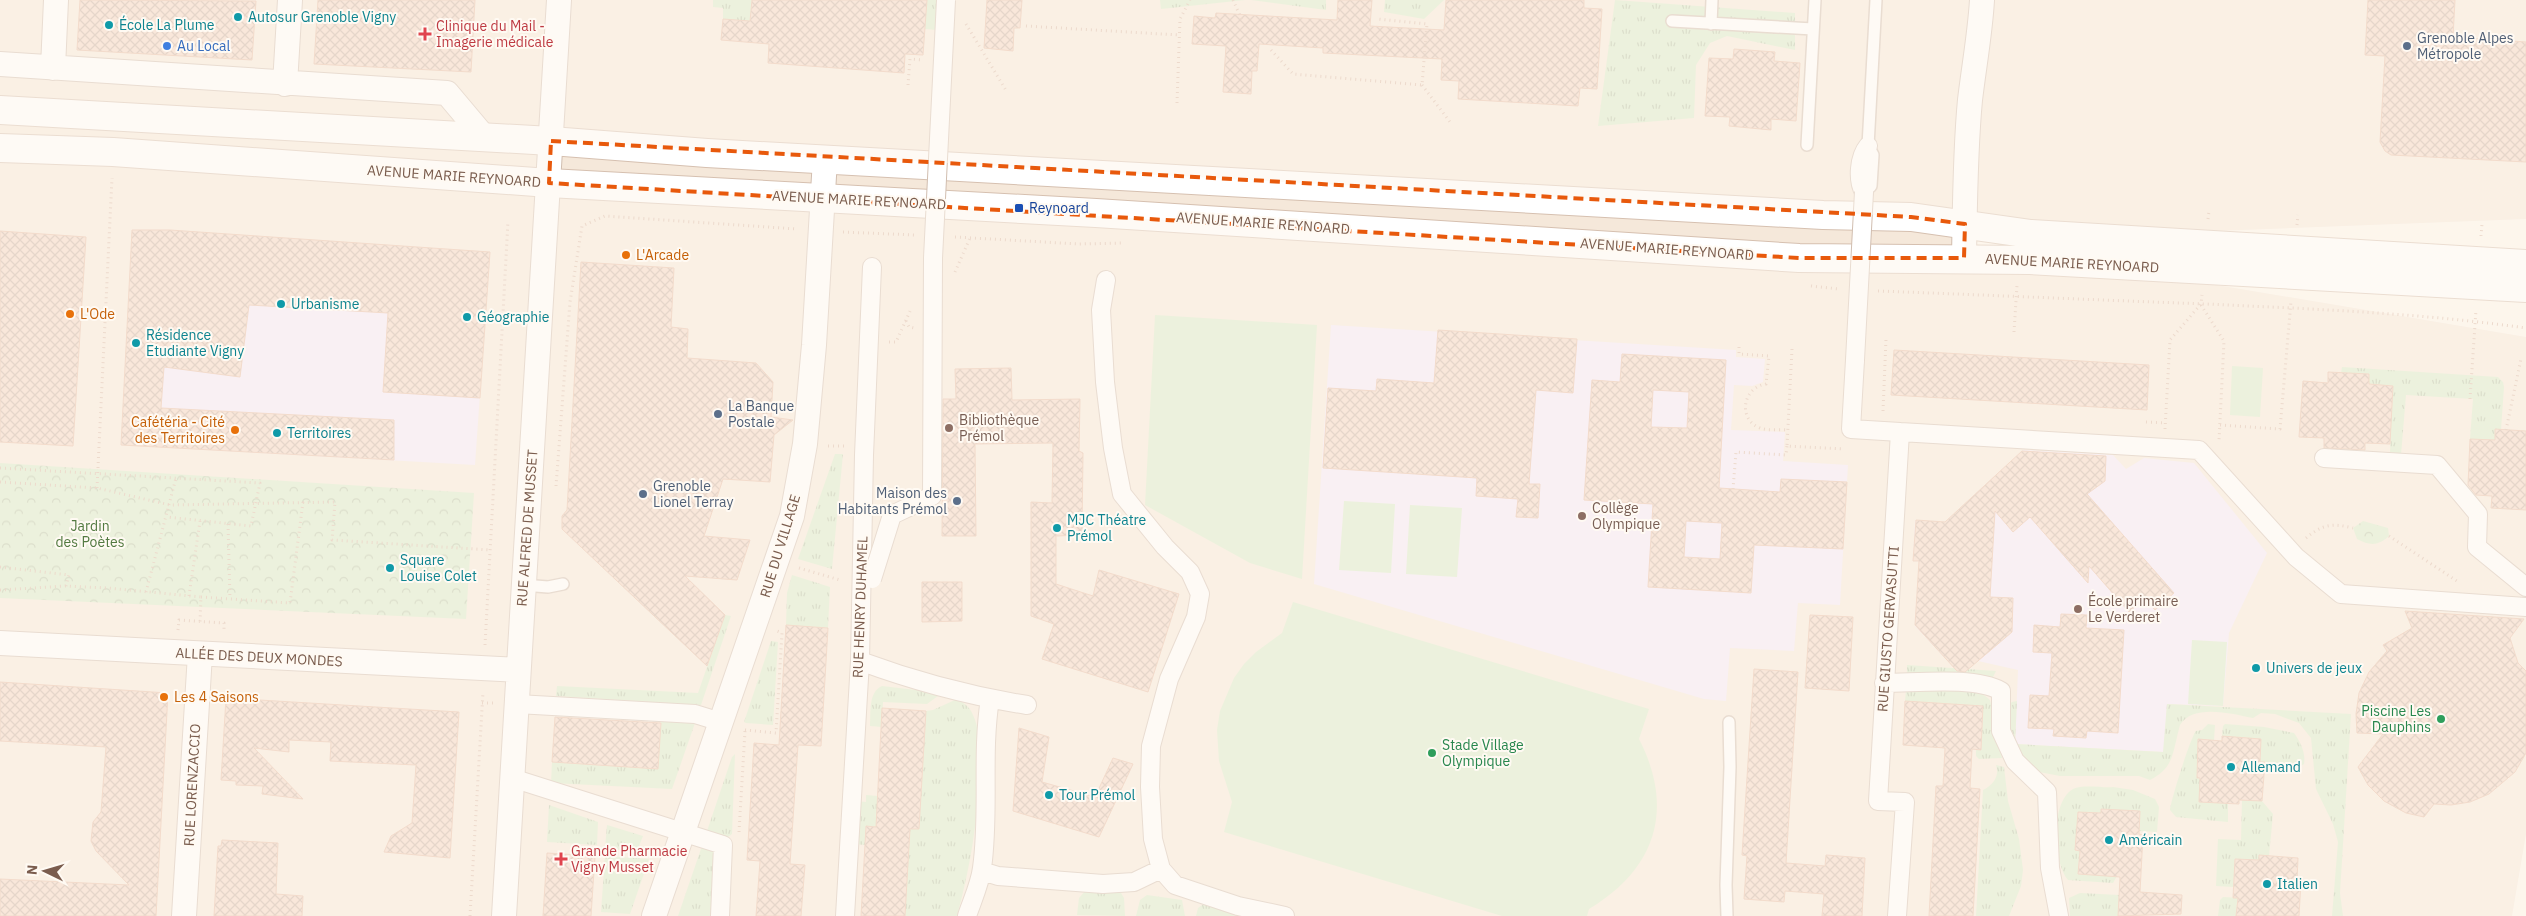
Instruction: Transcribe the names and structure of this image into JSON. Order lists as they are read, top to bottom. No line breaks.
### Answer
{"streets":{"main road":["AVENUE MARIE REYNOARD"],"street":["RUE ALFRED DE MUSSET","RUE DU VILLAGE","RUE HENRY DUHAMEL","RUE GIUSTO GERVASUTTI","ALLÉE DES DEUX MONDES","RUE LORENZACCIO"]},"crossings":[["AVENUE MARIE REYNOARD","RUE ALFRED DE MUSSET"],["AVENUE MARIE REYNOARD","RUE DU VILLAGE"],["RUE ALFRED DE MUSSET","ALLÉE DES DEUX MONDES"],["ALLÉE DES DEUX MONDES","RUE LORENZACCIO"]],"parks":["Jardin des Poètes"],"places":{"other":["Autosur Grenoble Vigny","École La Plume","Au Local","Grenoble Alpes Métropole","L'Arcade","Urbanisme","L'Ode","Géographie","Résidence Etudiante Vigny","La Banque Postale","Bibliothèque Prémol","Cafétéria - Cité des Territoires","Territoires","Grenoble Lionel Terray","Maison des Habitants Prémol","Collège Olympique","MJC Théatre Prémol","Square Louise Colet","École primaire Le Verderet","Univers de jeux","Les 4 Saisons","Piscine Les Dauphins","Stade Village Olympique","Allemand","Tour Prémol","Américain","Italien"],"health":["Clinique du Mail - Imagerie médicale","Grande Pharmacie Vigny Musset"],"transit":["Reynoard"]},"north":"left"}
